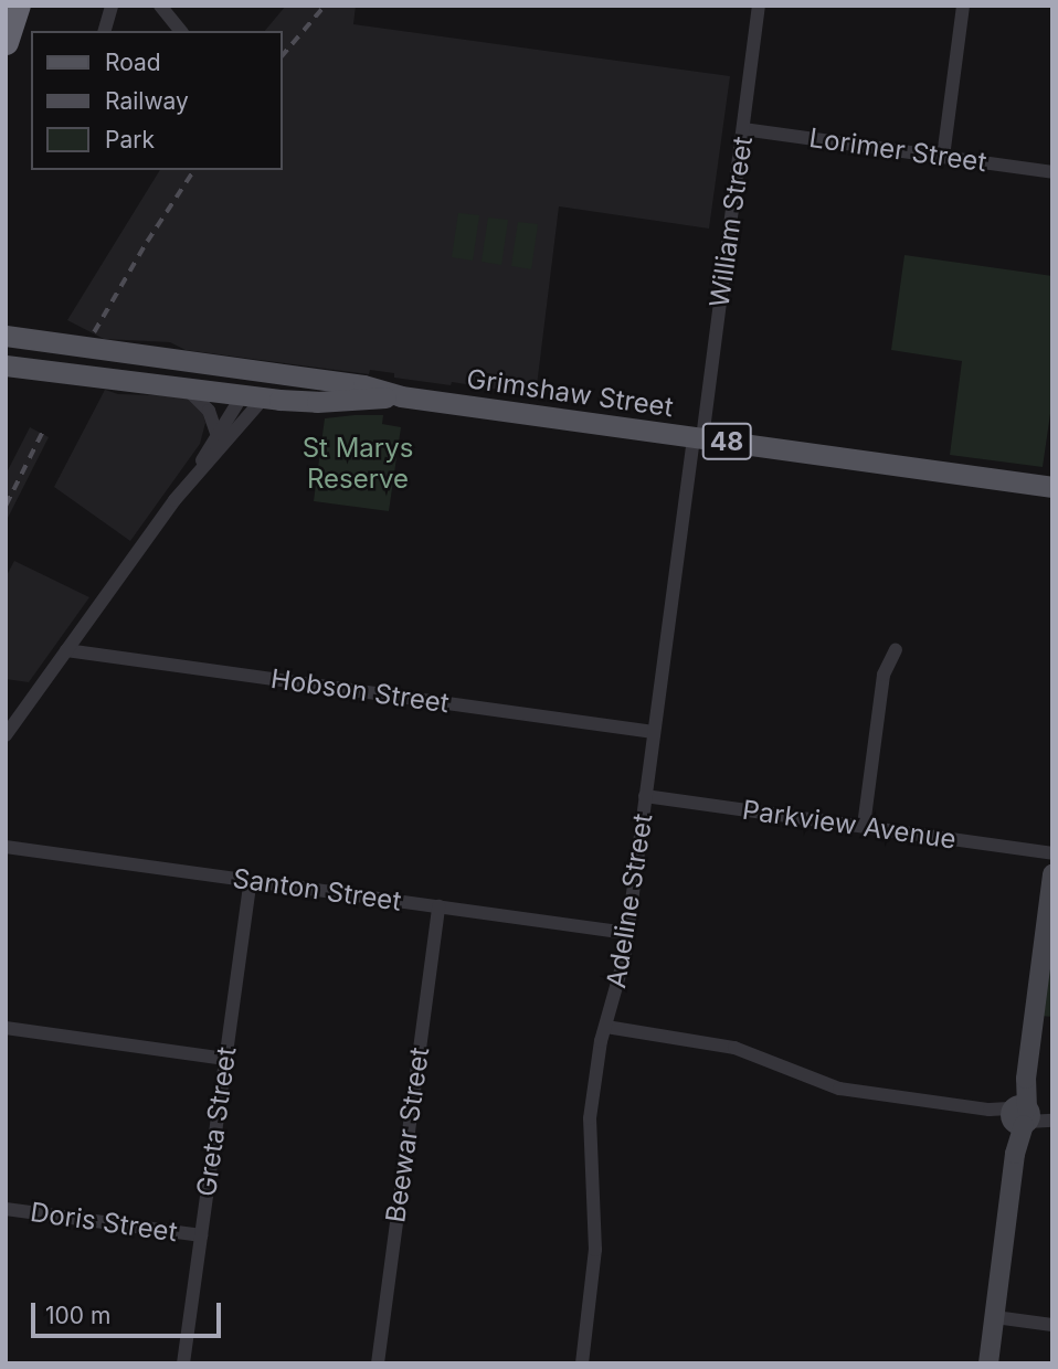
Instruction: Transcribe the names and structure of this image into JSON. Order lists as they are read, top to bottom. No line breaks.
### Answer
{"streets":{"main road":["Grimshaw Street","48"],"street":["Lorimer Street","William Street","Hobson Street","Parkview Avenue","Santon Street","Adeline Street","Greta Street","Beewar Street","Doris Street"]},"crossings":[["Lorimer Street","William Street"],["William Street","Grimshaw Street"],["William Street","Adeline Street"],["Grimshaw Street","Adeline Street"],["Hobson Street","Adeline Street"],["Parkview Avenue","Adeline Street"],["Santon Street","Adeline Street"],["Santon Street","Greta Street"],["Santon Street","Beewar Street"],["Greta Street","Doris Street"]],"parks":["St Marys Reserve"],"legend":["Road","Railway","Park"],"scale_bar":"100 m"}
